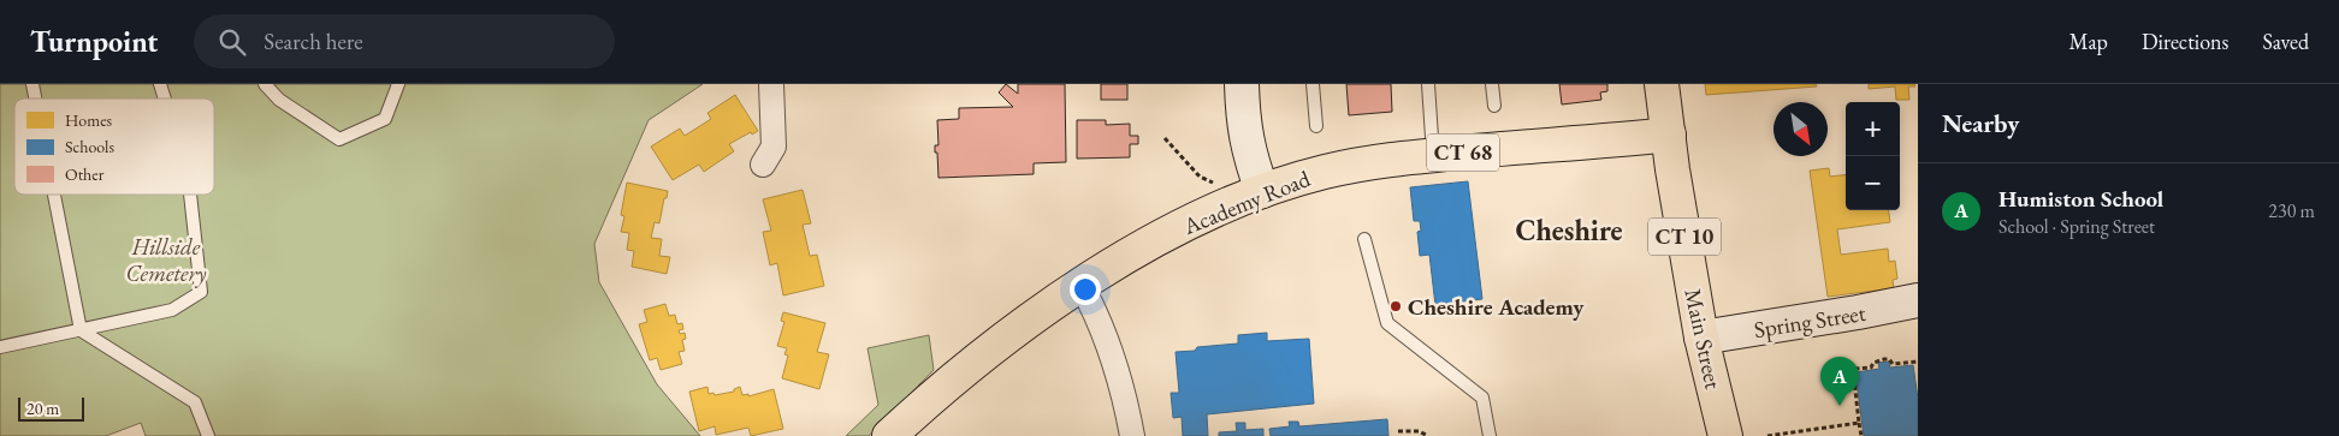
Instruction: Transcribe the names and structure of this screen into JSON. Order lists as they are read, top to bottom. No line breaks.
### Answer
{"streets":{"main road":["CT 68","Academy Road","CT 10","Main Street"],"street":["Spring Street"]},"crossings":[["Academy Road","CT 10"],["Academy Road","Main Street"],["CT 10","Main Street"],["Spring Street","Main Street"]],"districts":["Cheshire"],"parks":["Hillside Cemetery"],"places":["Cheshire Academy"],"legend":["Homes","Schools","Other"],"scale_bar":"20 m","north":"bottom right","page":{"header":"Turnpoint","search":"Search here","nav":["Map","Directions","Saved"],"heading":"Nearby","map_buttons":["+","−"],"list":[{"mark":"A","name":"Humiston School","note":"School · Spring Street","value":"230 m"}],"pins":"A","scale":"20 m"}}
